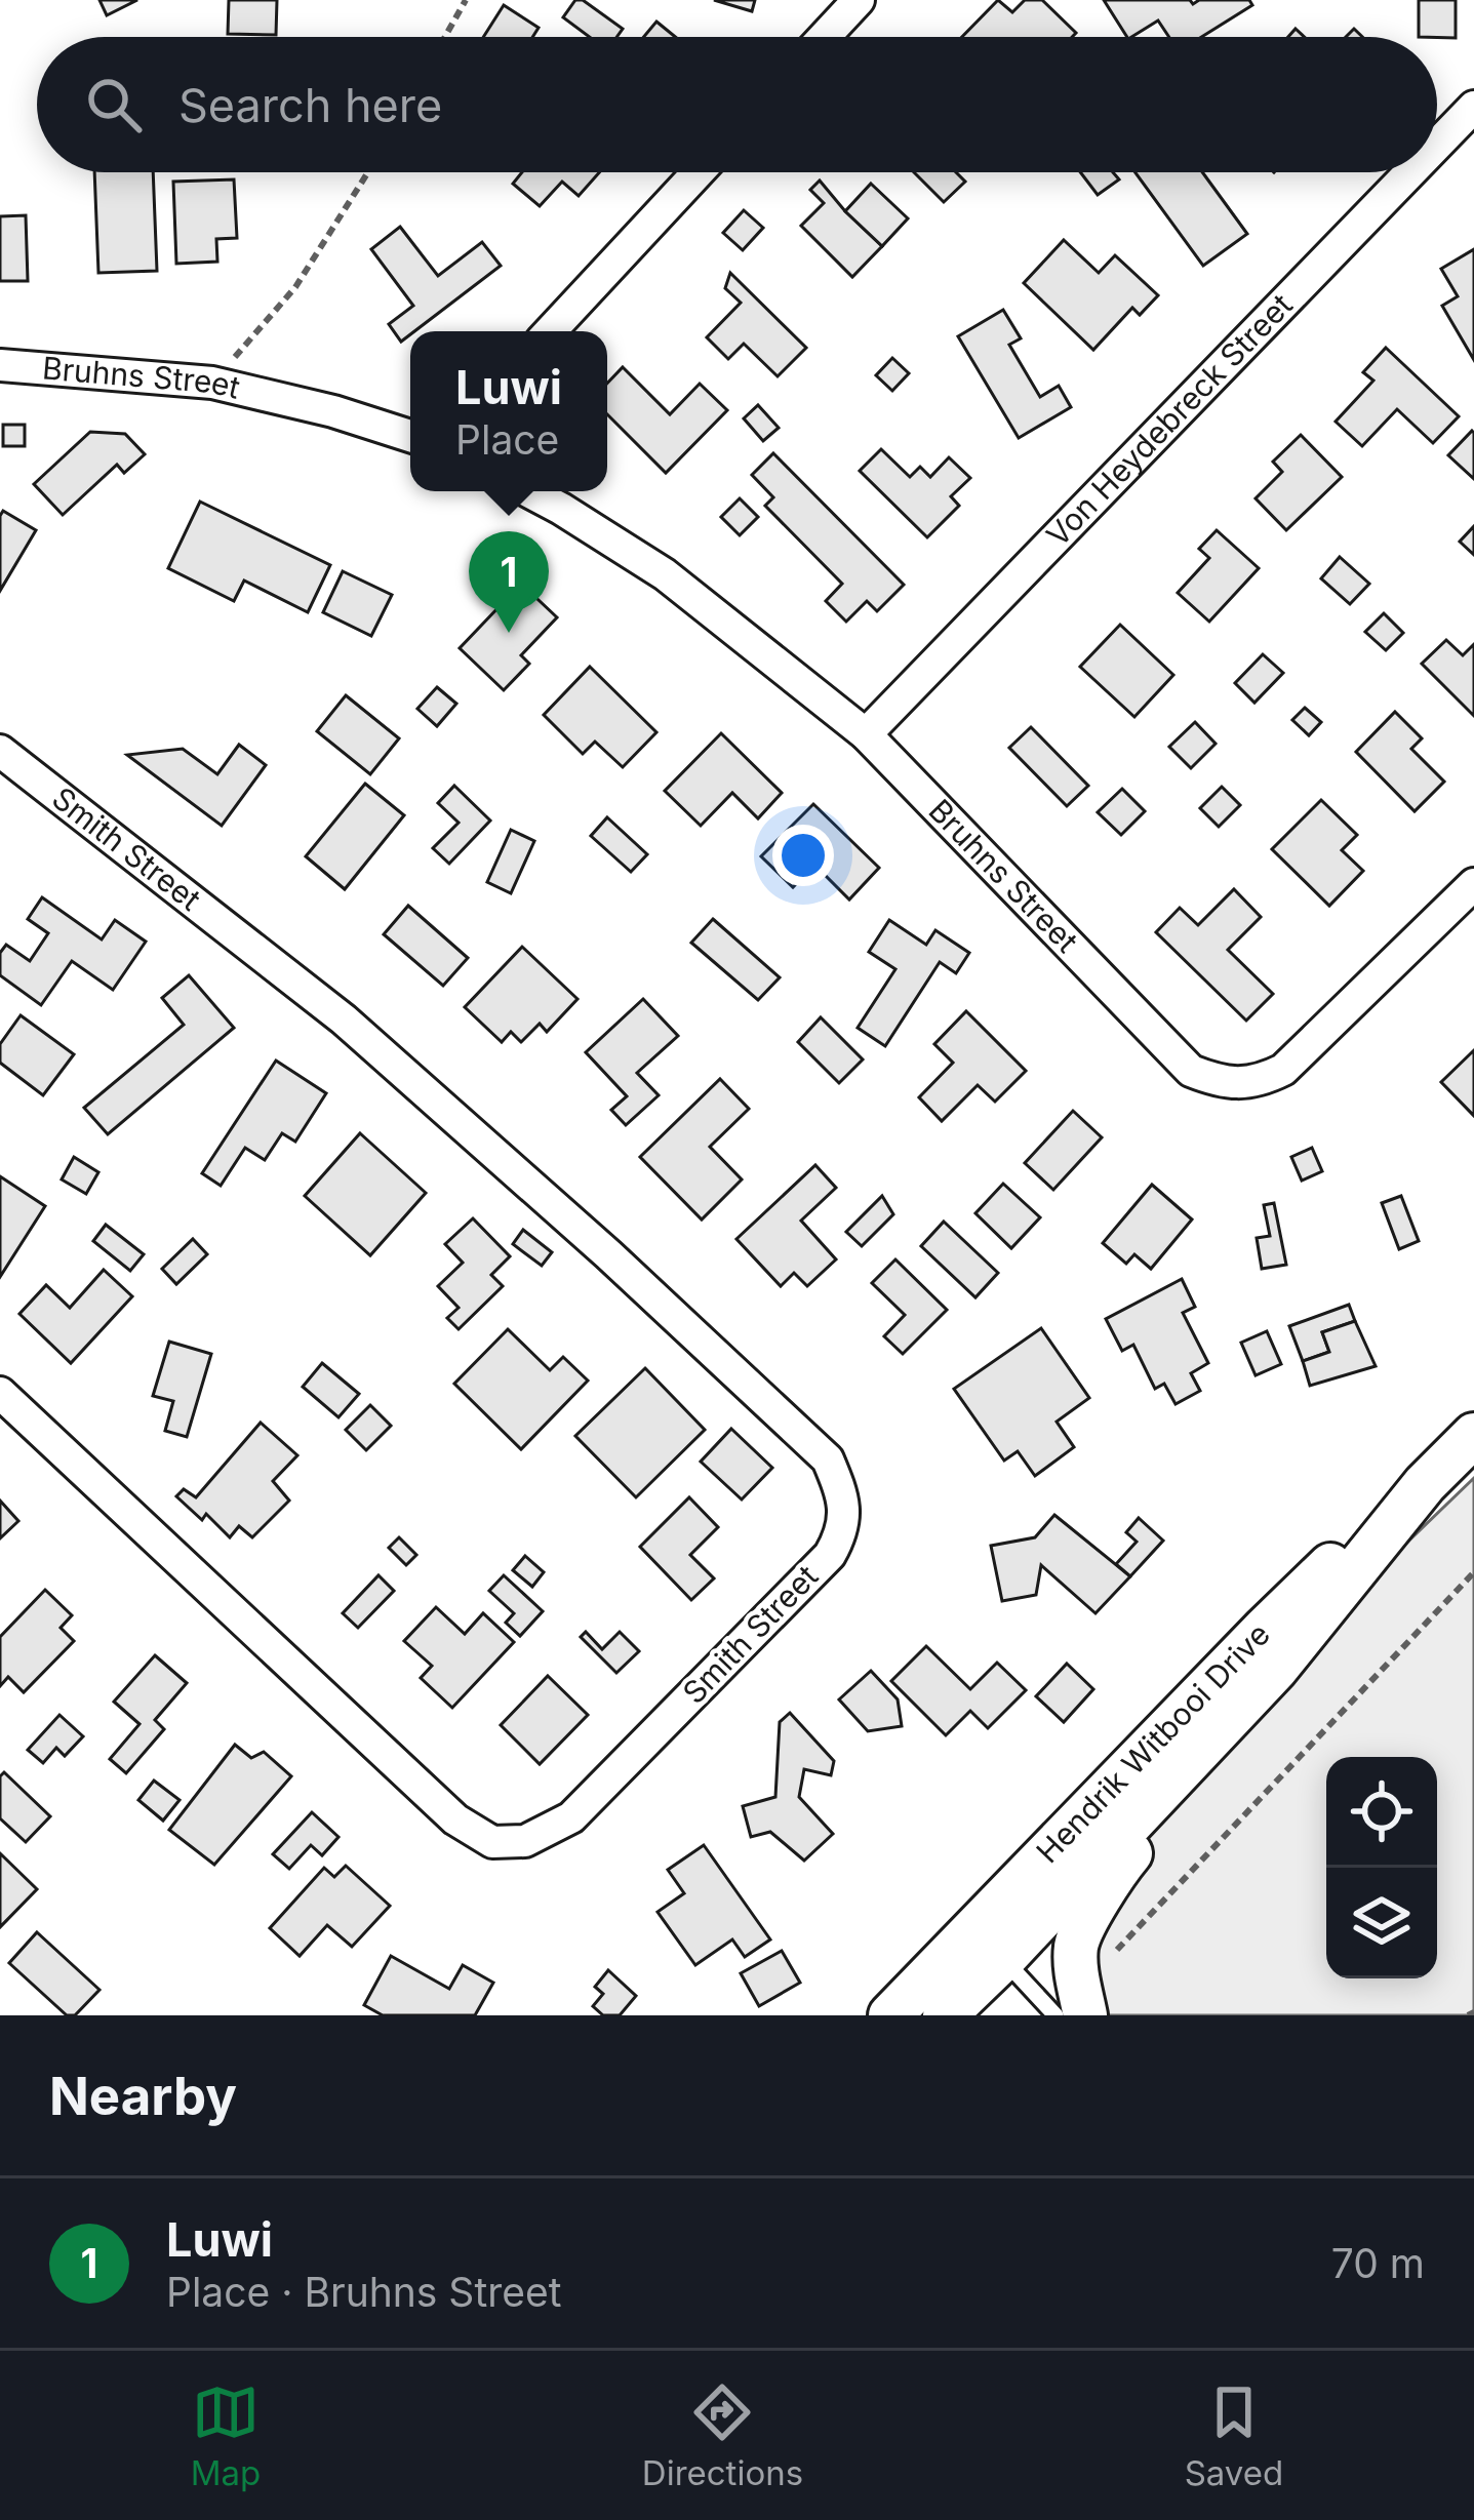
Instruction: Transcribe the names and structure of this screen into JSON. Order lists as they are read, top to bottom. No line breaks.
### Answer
{"streets":{"main road":["Hendrik Witbooi Drive"],"street":["Bruhns Street","Von Heydebreck Street","Smith Street"]},"crossings":[["Bruhns Street","Von Heydebreck Street"]],"page":{"search":"Search here","popup":["Luwi","Place"],"pins":"1","heading":"Nearby","list":[{"mark":"1","name":"Luwi","note":"Place · Bruhns Street","value":"70 m"}],"nav":["Map","Directions","Saved"]}}
